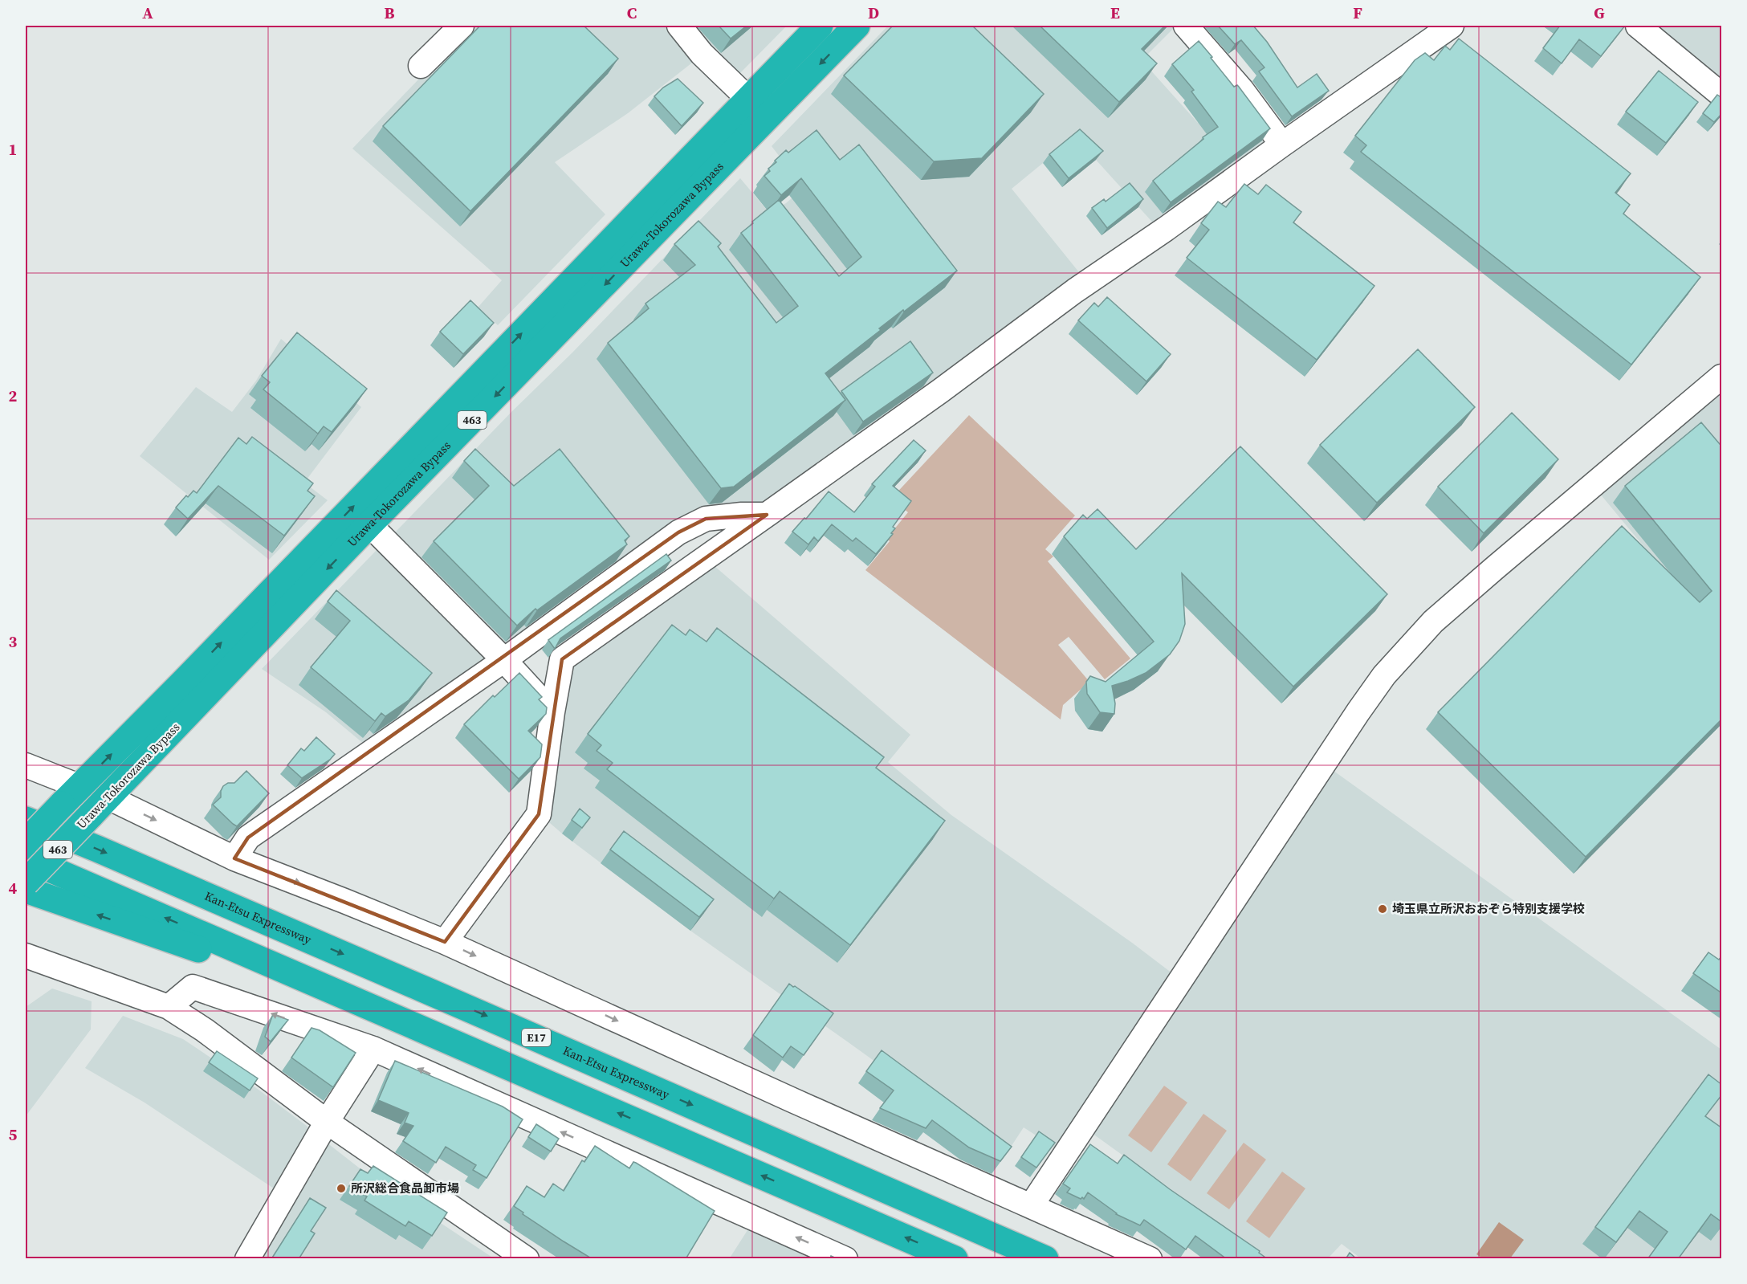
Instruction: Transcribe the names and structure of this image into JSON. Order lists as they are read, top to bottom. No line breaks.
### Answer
{"streets":{"highway":["Urawa-Tokorozawa Bypass","463","Kan-Etsu Expressway","E17"]},"places":["埼玉県立所沢おおぞら特別支援学校","所沢総合食品卸市場"],"grid":{"columns":["A","B","C","D","E","F","G"],"rows":["1","2","3","4","5"]}}
